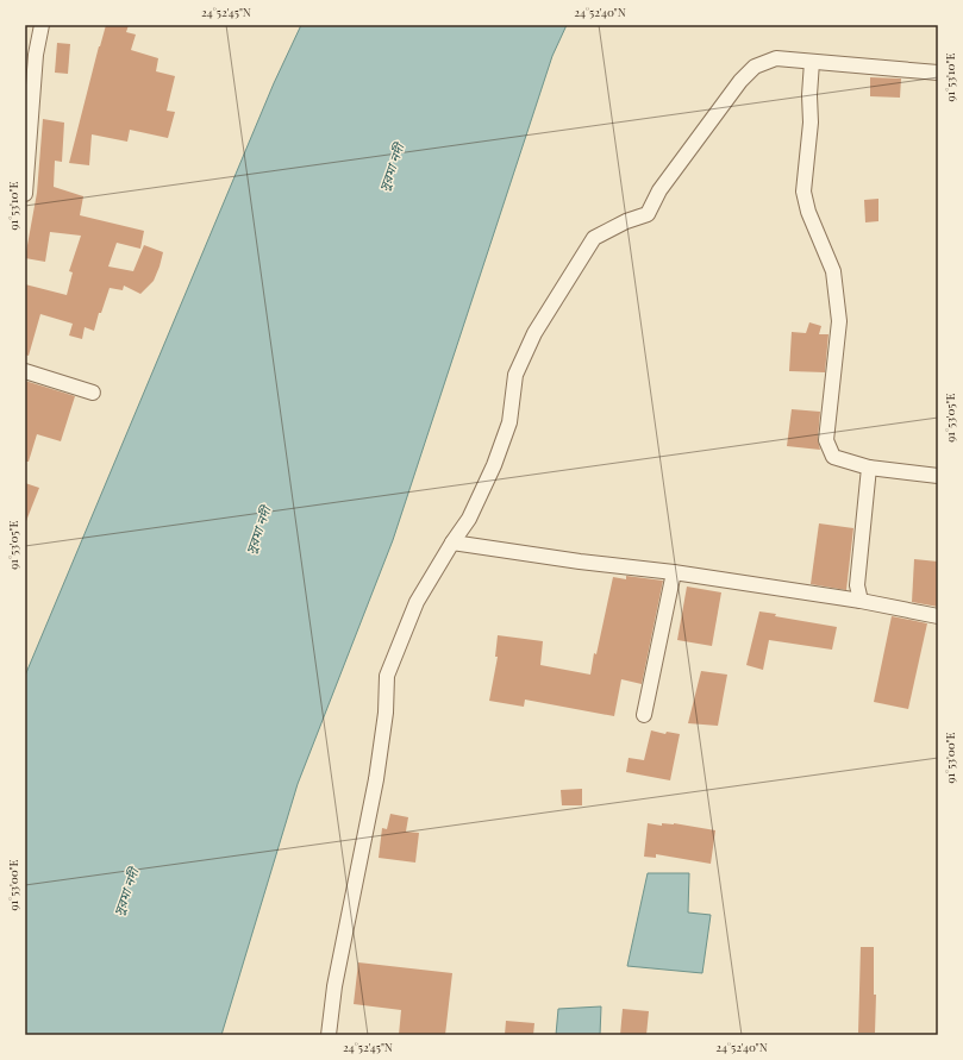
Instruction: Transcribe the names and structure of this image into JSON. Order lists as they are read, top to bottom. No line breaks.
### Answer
{"water":["সুরমা নদী"],"coordinates":["24°52'45\"N","24°52'40\"N","91°53'10\"E","91°53'05\"E","91°53'00\"E"]}
